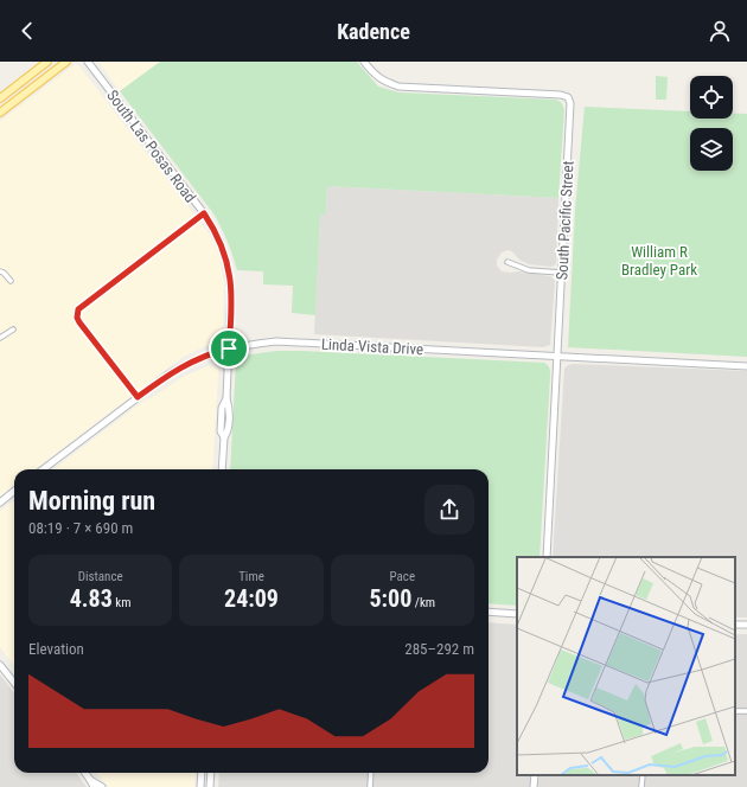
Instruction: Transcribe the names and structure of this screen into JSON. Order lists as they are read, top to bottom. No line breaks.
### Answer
{"streets":{"main road":["South Las Posas Road","South Pacific Street","Linda Vista Drive"]},"crossings":[["South Las Posas Road","Linda Vista Drive"],["South Pacific Street","Linda Vista Drive"]],"parks":["William R Bradley Park"],"page":{"header":"Kadence","heading":["Morning run","08:19 · 7 × 690 m"],"stats":[["Distance","4.83 km"],["Time","24:09"],["Pace","5:00 /km"]],"chart":["Elevation","285–292 m"]}}
